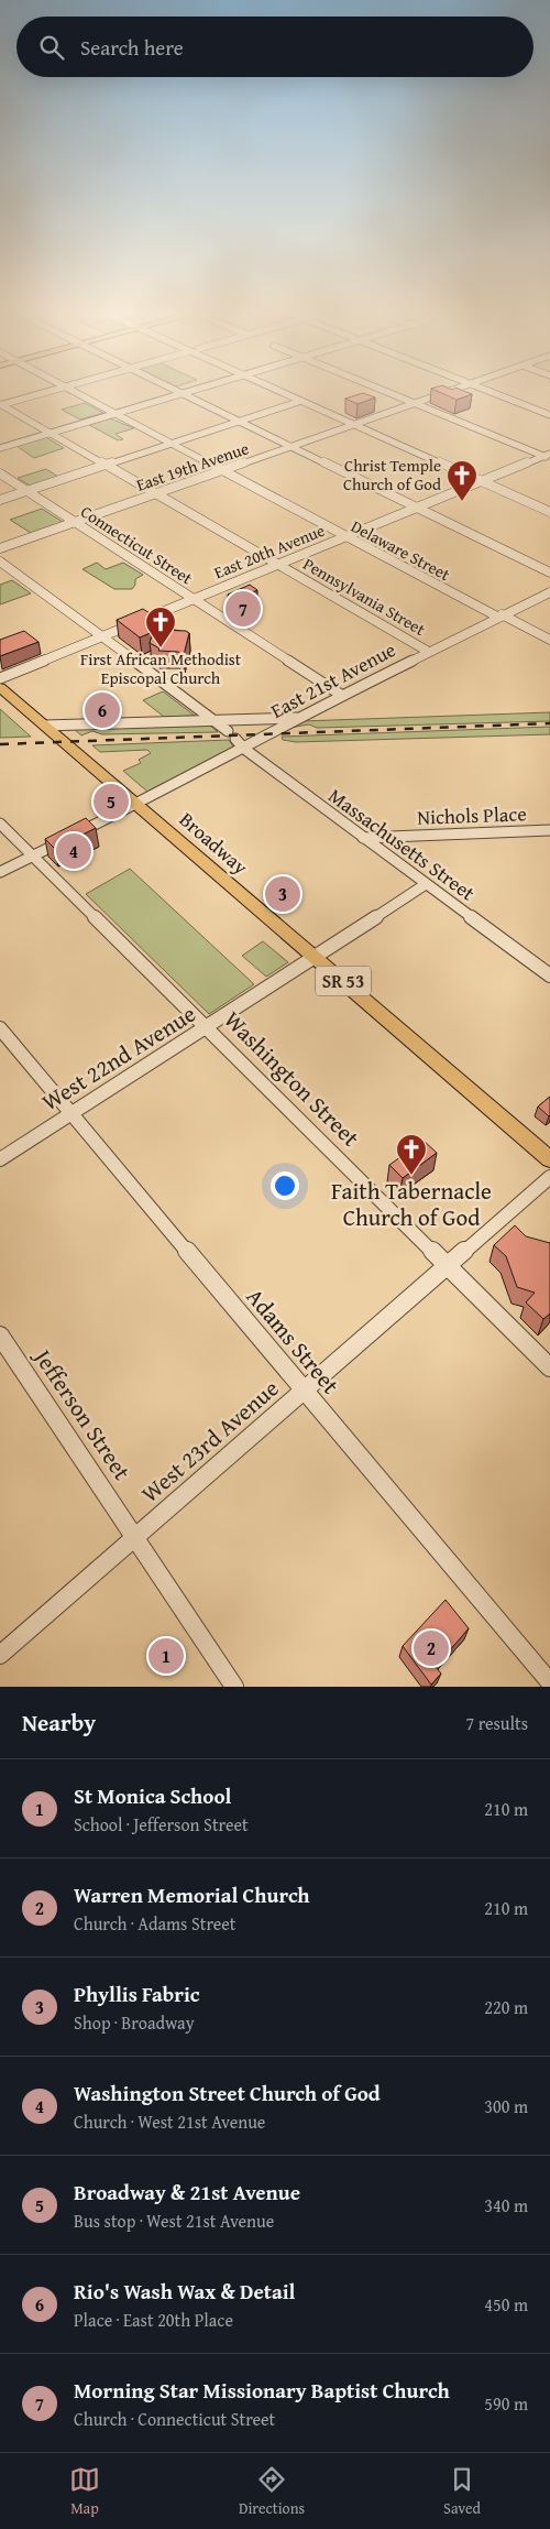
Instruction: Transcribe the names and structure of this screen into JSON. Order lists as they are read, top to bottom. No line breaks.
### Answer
{"streets":{"main road":["Broadway","SR 53"],"street":["East 19th Avenue","Connecticut Street","Delaware Street","East 20th Avenue","Pennsylvania Street","East 21st Avenue","Nichols Place","Massachusetts Street","West 22nd Avenue","Washington Street","Adams Street","Jefferson Street","West 23rd Avenue"]},"crossings":[["East 19th Avenue","Connecticut Street"],["East 19th Avenue","Delaware Street"],["East 19th Avenue","Pennsylvania Street"],["Connecticut Street","East 20th Avenue"],["Connecticut Street","East 21st Avenue"],["Delaware Street","East 20th Avenue"],["Delaware Street","East 21st Avenue"],["East 20th Avenue","Pennsylvania Street"],["East 20th Avenue","Massachusetts Street"],["Pennsylvania Street","East 21st Avenue"],["East 21st Avenue","Broadway"],["East 21st Avenue","Massachusetts Street"],["East 21st Avenue","Washington Street"],["Nichols Place","Massachusetts Street"],["Broadway","West 22nd Avenue"],["Massachusetts Street","West 22nd Avenue"],["West 22nd Avenue","Washington Street"],["West 22nd Avenue","Adams Street"],["Washington Street","West 23rd Avenue"],["Adams Street","West 23rd Avenue"],["Jefferson Street","West 23rd Avenue"]],"places":{"church":["Christ Temple Church of God","First African Methodist Episcopal Church","Faith Tabernacle Church of God"]},"page":{"search":"Search here","pins":["7","6","5","4","3","2","1"],"heading":["Nearby","7 results"],"list":[{"mark":"1","name":"St Monica School","note":"School · Jefferson Street","value":"210 m"},{"mark":"2","name":"Warren Memorial Church","note":"Church · Adams Street","value":"210 m"},{"mark":"3","name":"Phyllis Fabric","note":"Shop · Broadway","value":"220 m"},{"mark":"4","name":"Washington Street Church of God","note":"Church · West 21st Avenue","value":"300 m"},{"mark":"5","name":"Broadway & 21st Avenue","note":"Bus stop · West 21st Avenue","value":"340 m"},{"mark":"6","name":"Rio's Wash Wax & Detail","note":"Place · East 20th Place","value":"450 m"},{"mark":"7","name":"Morning Star Missionary Baptist Church","note":"Church · Connecticut Street","value":"590 m"}],"nav":["Map","Directions","Saved"]}}
